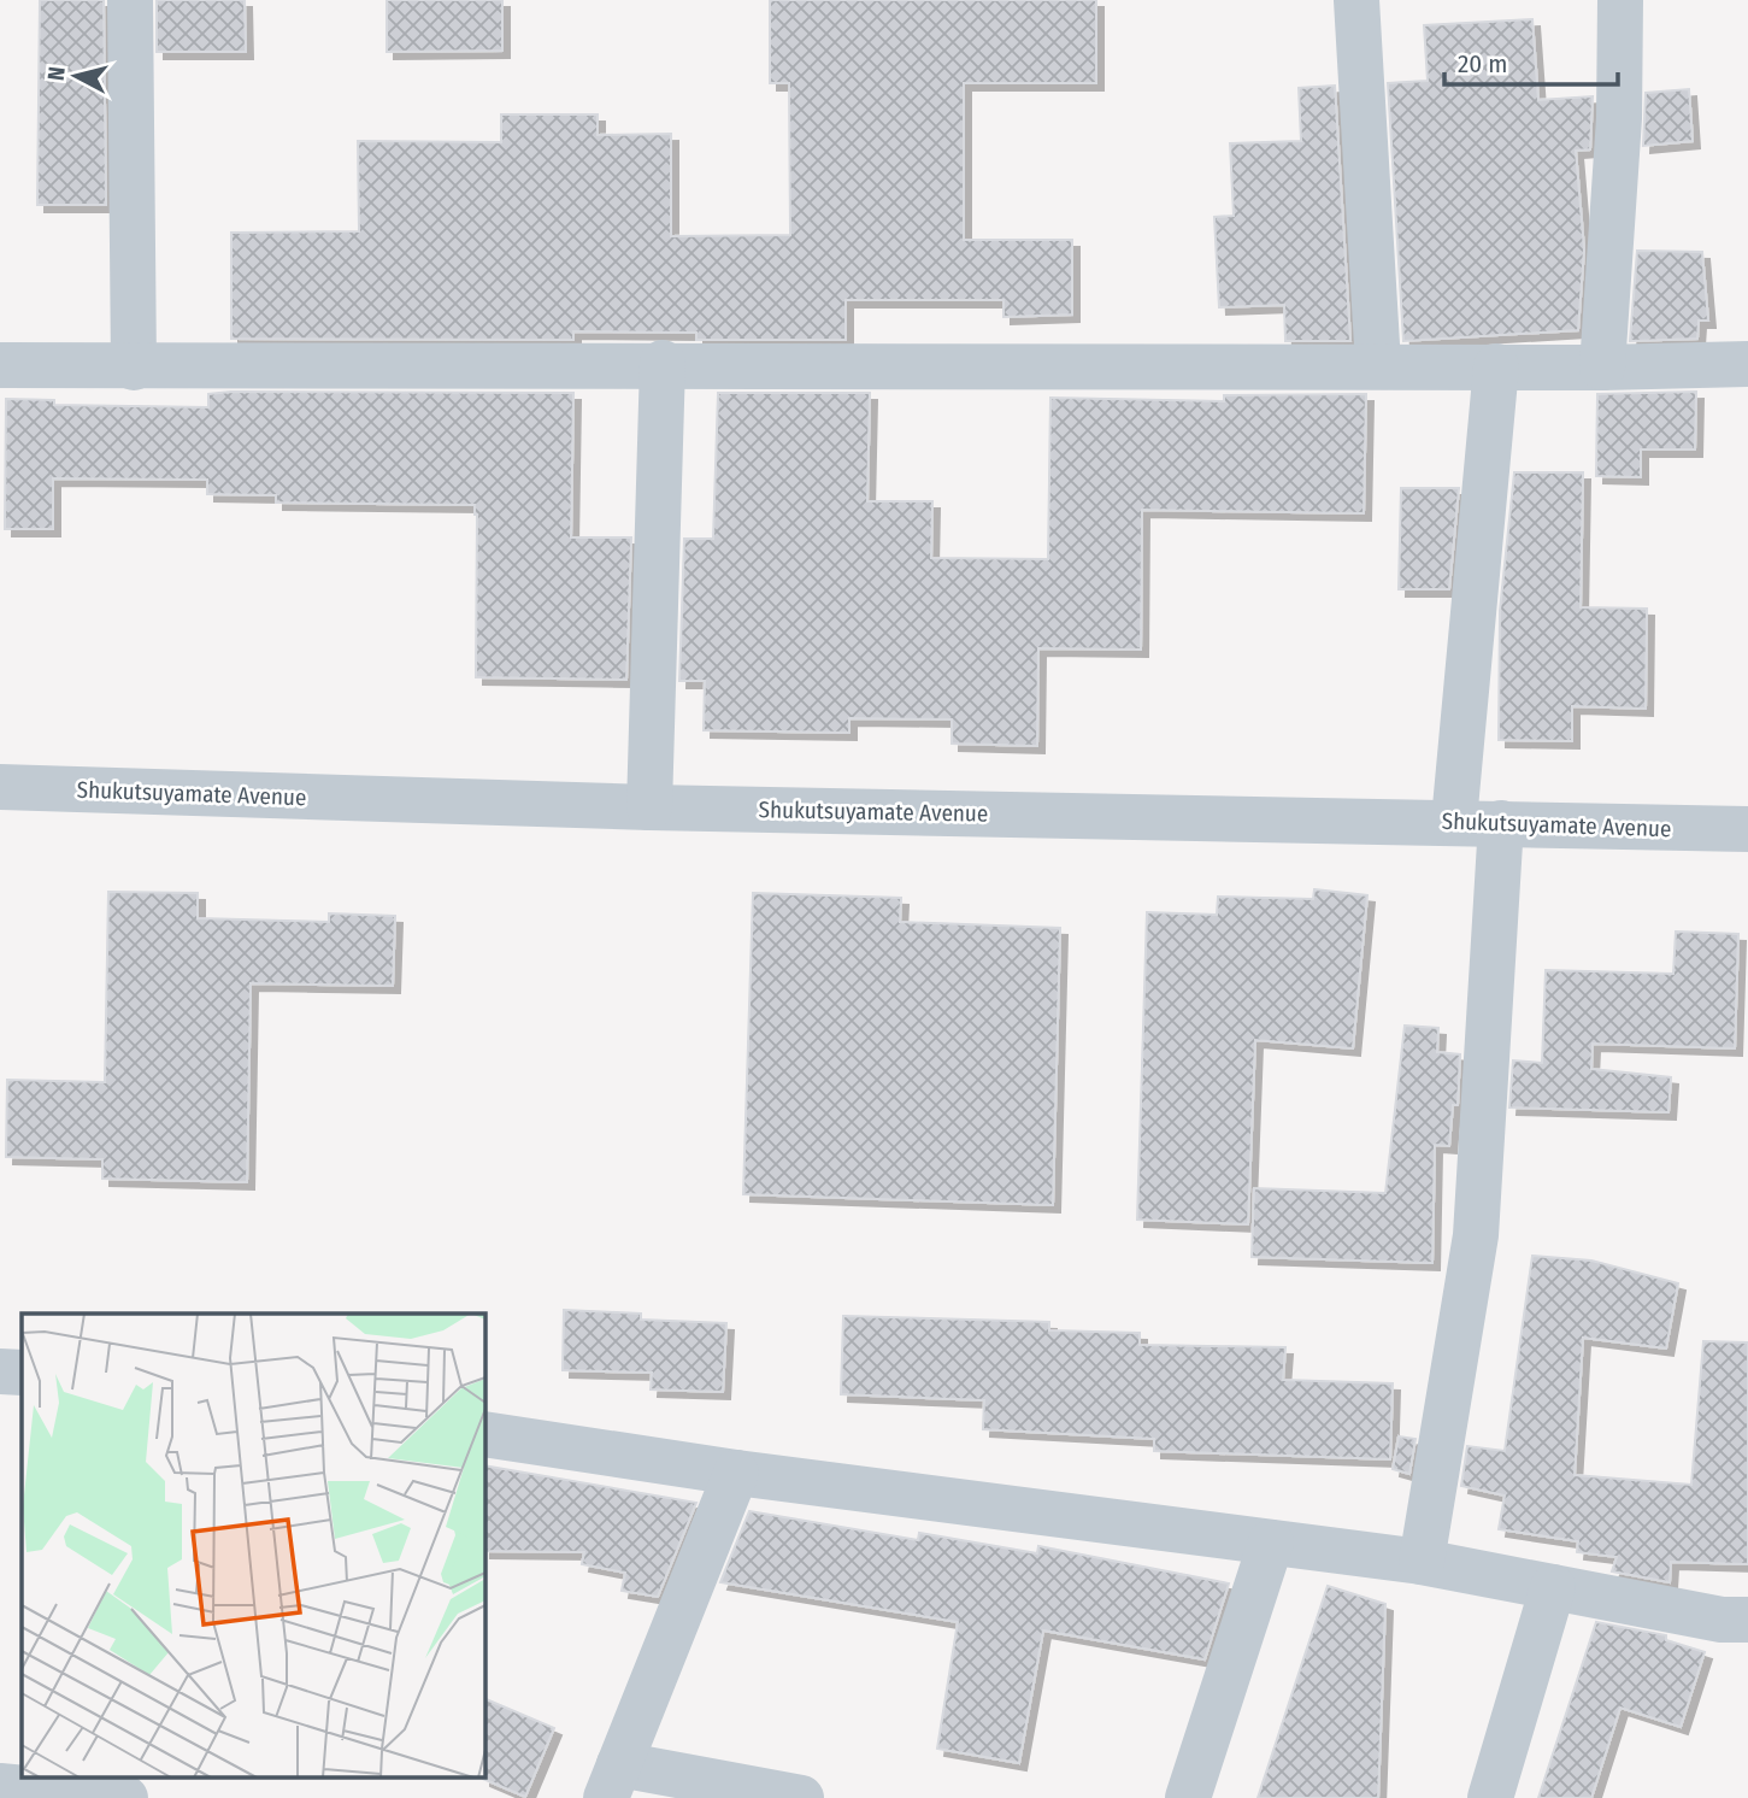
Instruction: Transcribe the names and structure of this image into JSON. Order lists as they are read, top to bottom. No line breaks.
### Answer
{"streets":{"street":["Shukutsuyamate Avenue"]},"scale_bar":"20 m","north":"left"}
